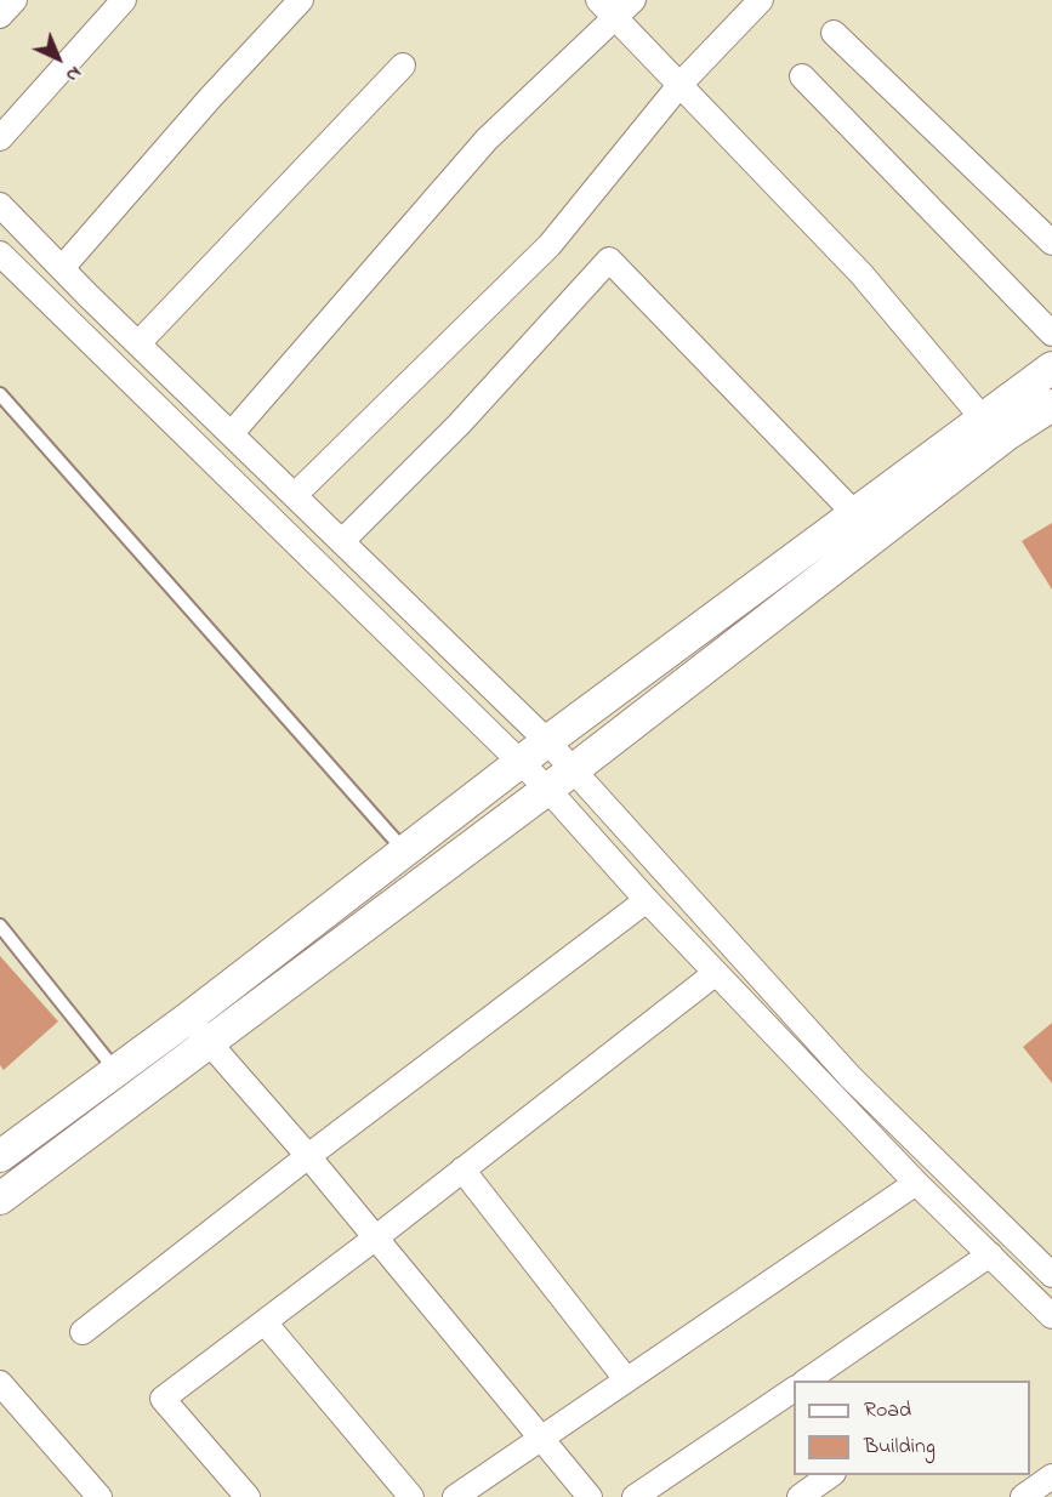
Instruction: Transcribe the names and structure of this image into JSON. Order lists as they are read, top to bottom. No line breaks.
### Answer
{"legend":["Road","Building"],"north":"bottom right"}
